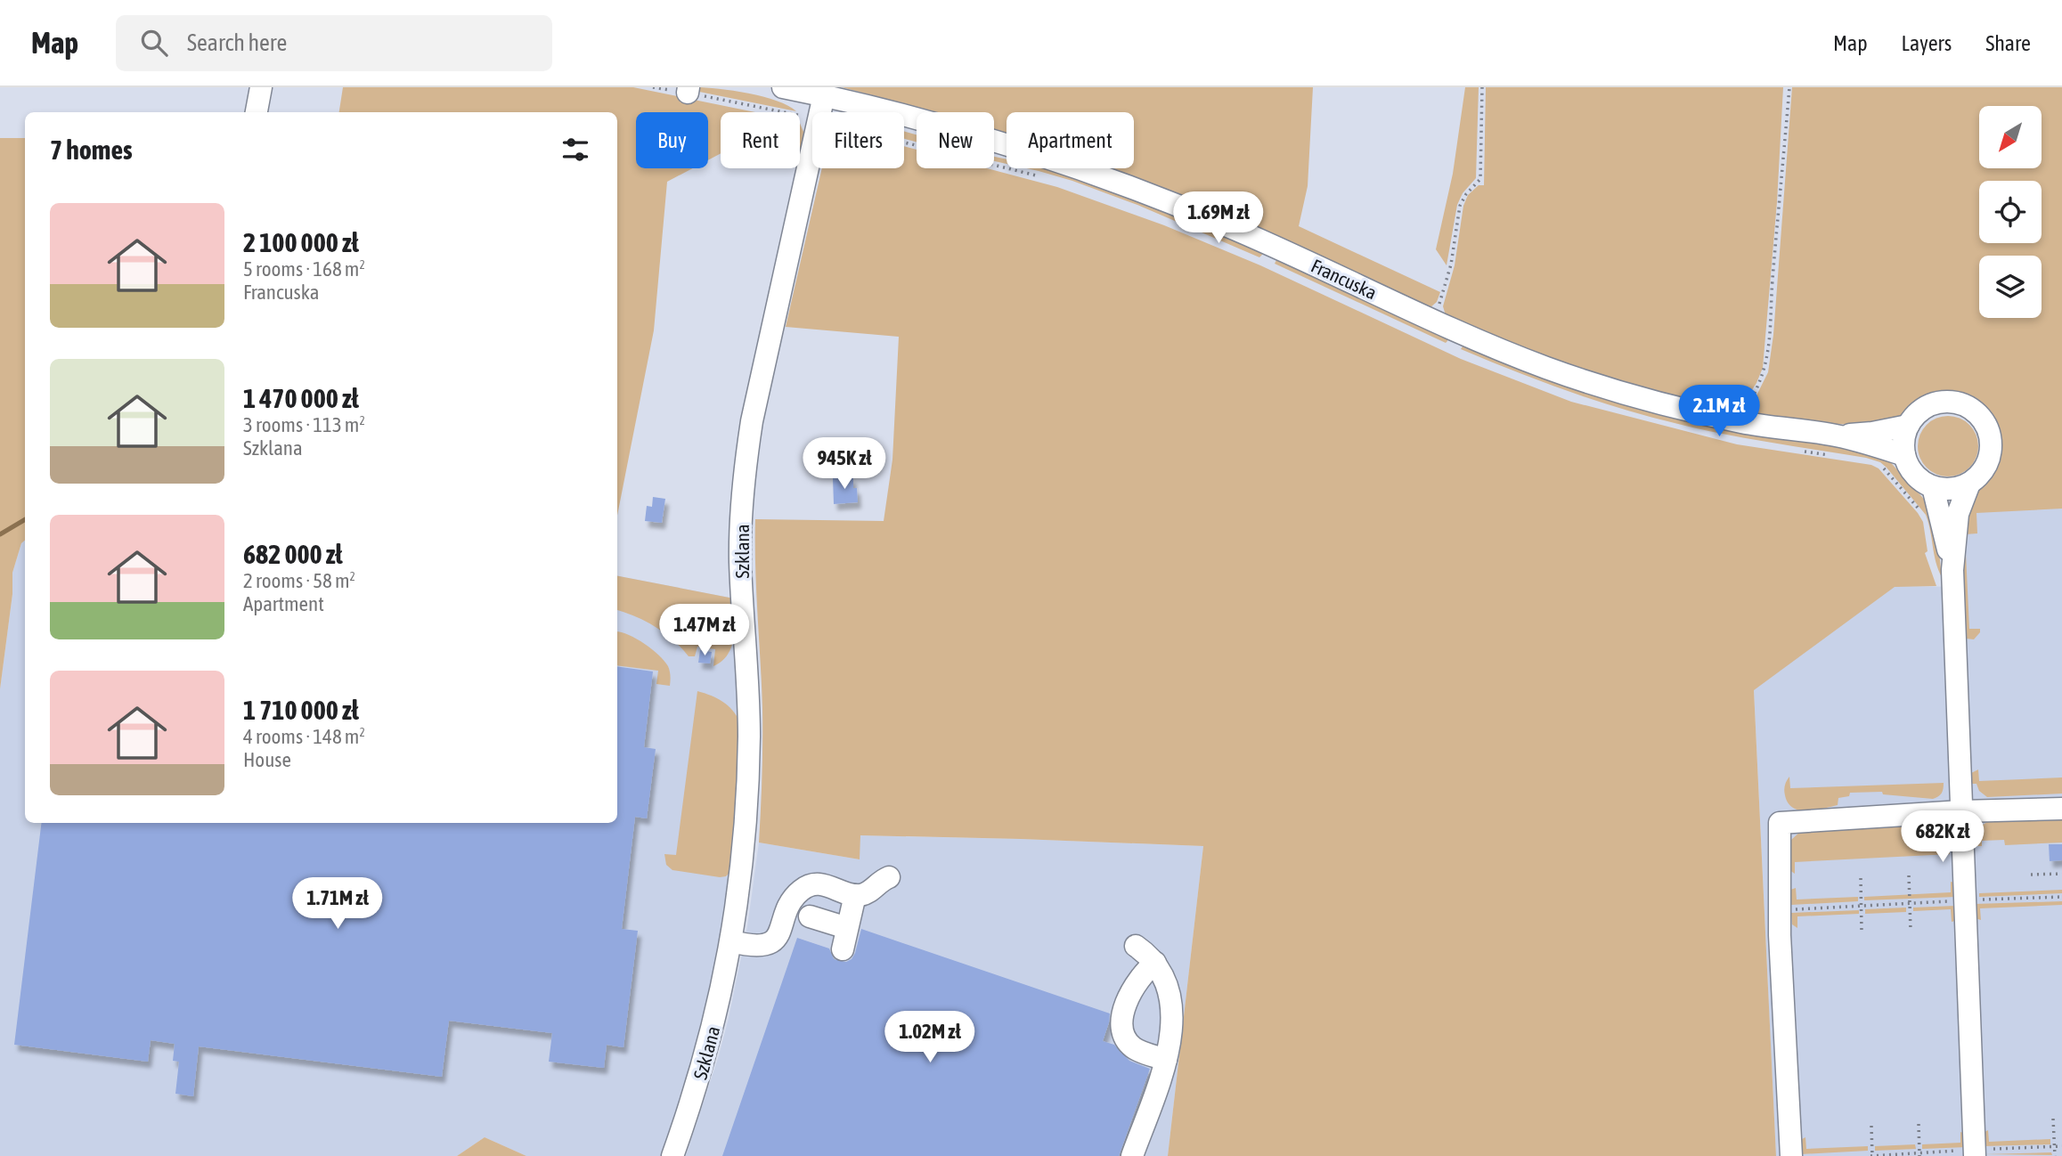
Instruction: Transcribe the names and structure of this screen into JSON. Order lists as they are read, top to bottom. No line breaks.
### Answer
{"streets":{"street":["Francuska","Szklana"]},"crossings":[["Francuska","Szklana"]],"north":"bottom left","page":{"header":"Map","search":"Search here","nav":["Map","Layers","Share"],"chip":["Buy","Rent","Filters","New","Apartment"],"heading":"7 homes","list":[{"name":"2 100 000 zł","note":"5 rooms · 168 m² · Francuska"},{"name":"1 470 000 zł","note":"3 rooms · 113 m² · Szklana"},{"name":"682 000 zł","note":"2 rooms · 58 m² · Apartment"},{"name":"1 710 000 zł","note":"4 rooms · 148 m² · House"}],"price":["1.69M zł","2.1M zł","945K zł","1.47M zł","682K zł","1.71M zł","1.02M zł"]}}
